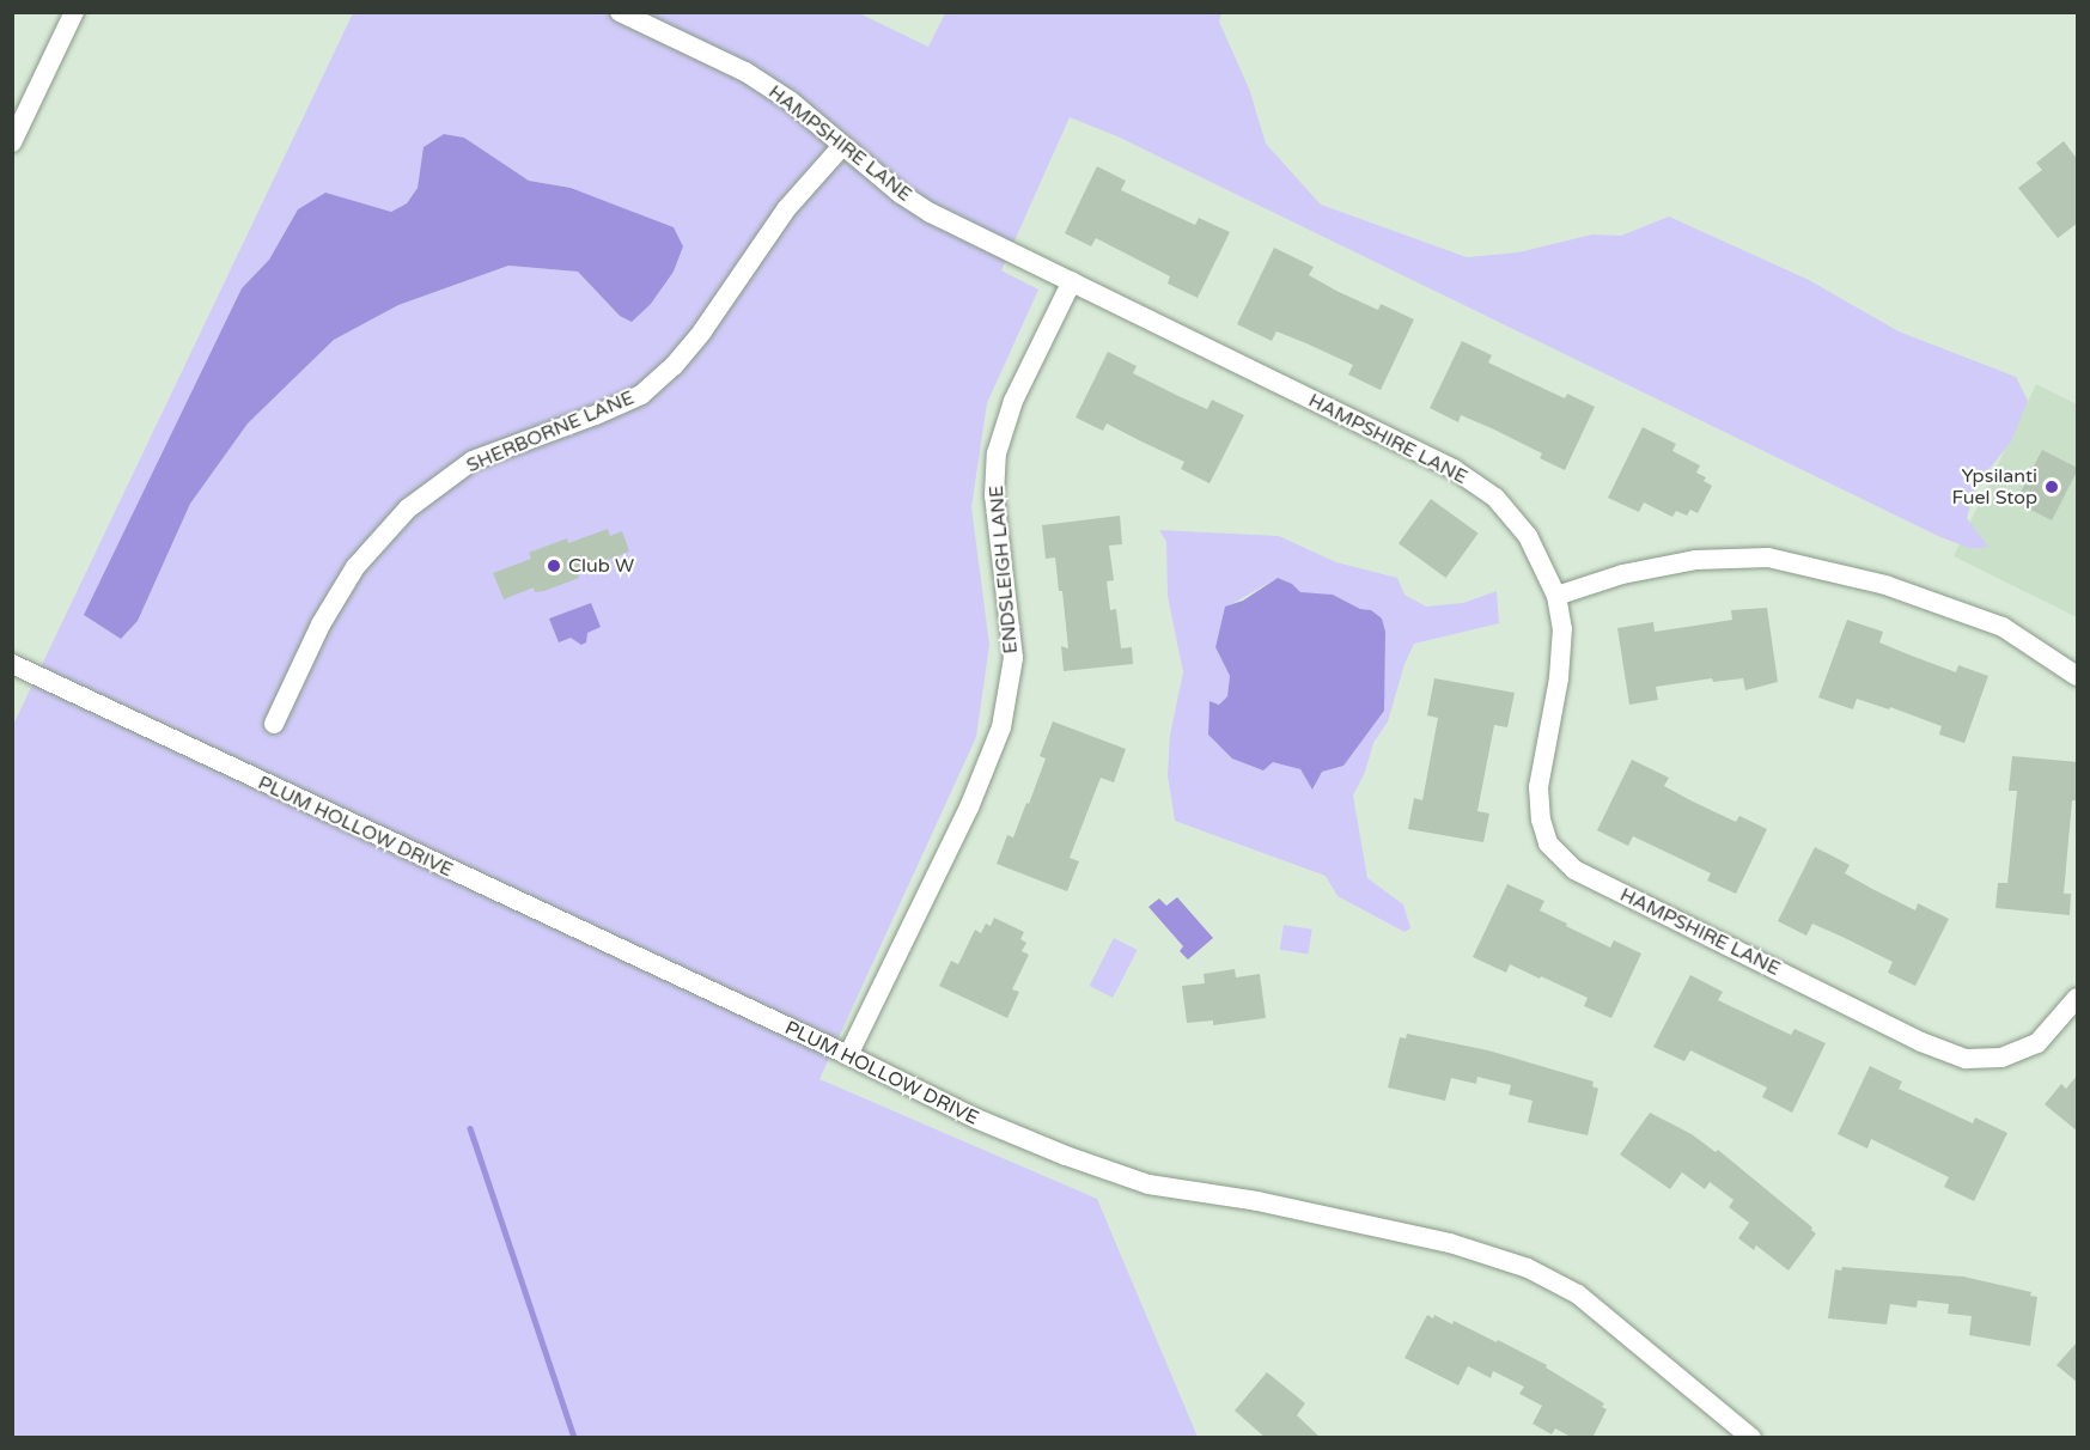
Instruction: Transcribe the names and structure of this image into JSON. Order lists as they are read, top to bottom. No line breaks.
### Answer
{"streets":{"street":["HAMPSHIRE LANE","SHERBORNE LANE","ENDSLEIGH LANE","PLUM HOLLOW DRIVE"]},"crossings":[["HAMPSHIRE LANE","SHERBORNE LANE"],["HAMPSHIRE LANE","ENDSLEIGH LANE"],["ENDSLEIGH LANE","PLUM HOLLOW DRIVE"]],"places":["Ypsilanti Fuel Stop","Club W"]}
